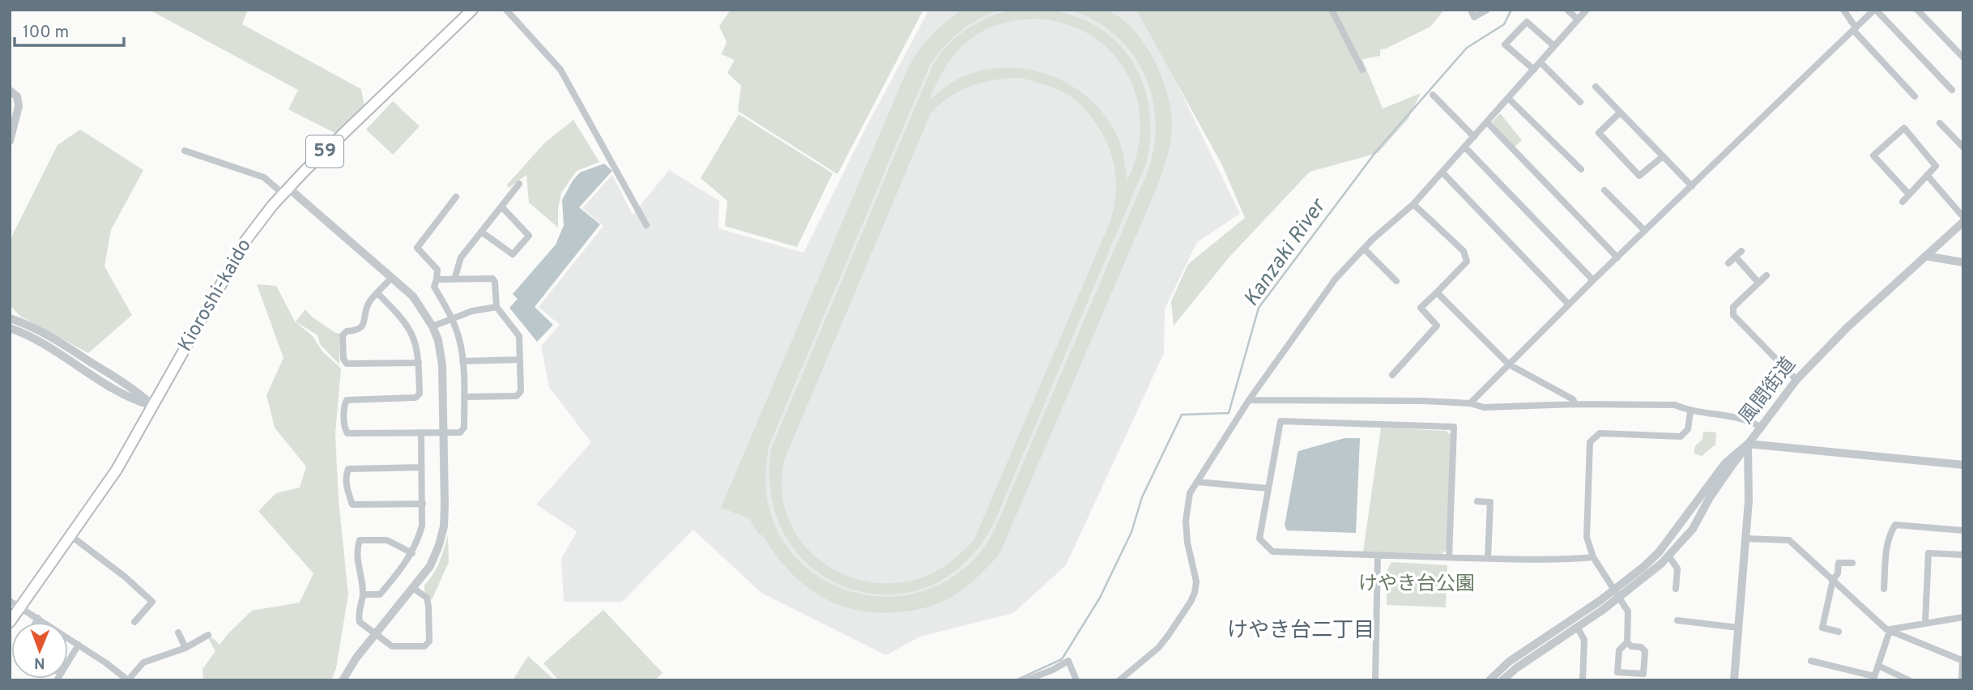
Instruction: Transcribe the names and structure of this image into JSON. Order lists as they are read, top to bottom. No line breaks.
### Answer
{"streets":{"main road":["59","Kioroshi-kaido"],"street":["風間街道"]},"districts":["けやき台二丁目"],"water":["Kanzaki River"],"parks":["けやき台公園"],"scale_bar":"100 m","north":"bottom"}
